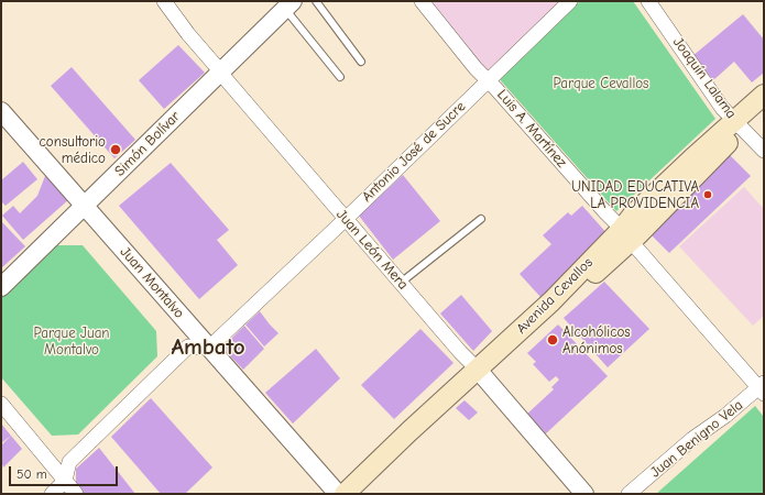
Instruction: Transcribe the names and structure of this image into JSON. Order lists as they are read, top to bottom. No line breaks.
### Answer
{"streets":{"main road":["Avenida Cevallos"],"street":["Joaquín Lalama","Luis A. Martínez","Simón Bolívar","Antonio José de Sucre","Juan León Mera","Juan Montalvo","Juan Benigno Vela"]},"crossings":[["Joaquín Lalama","Avenida Cevallos"],["Luis A. Martínez","Antonio José de Sucre"],["Luis A. Martínez","Avenida Cevallos"],["Luis A. Martínez","Juan Benigno Vela"],["Simón Bolívar","Juan León Mera"],["Simón Bolívar","Juan Montalvo"],["Antonio José de Sucre","Juan León Mera"],["Antonio José de Sucre","Juan Montalvo"],["Juan León Mera","Avenida Cevallos"]],"districts":["Ambato"],"parks":["Parque Cevallos","Parque Juan Montalvo"],"places":["consultorio médico","UNIDAD EDUCATIVA LA PROVIDENCIA","Alcohólicos Anónimos"],"scale_bar":"50 m"}
